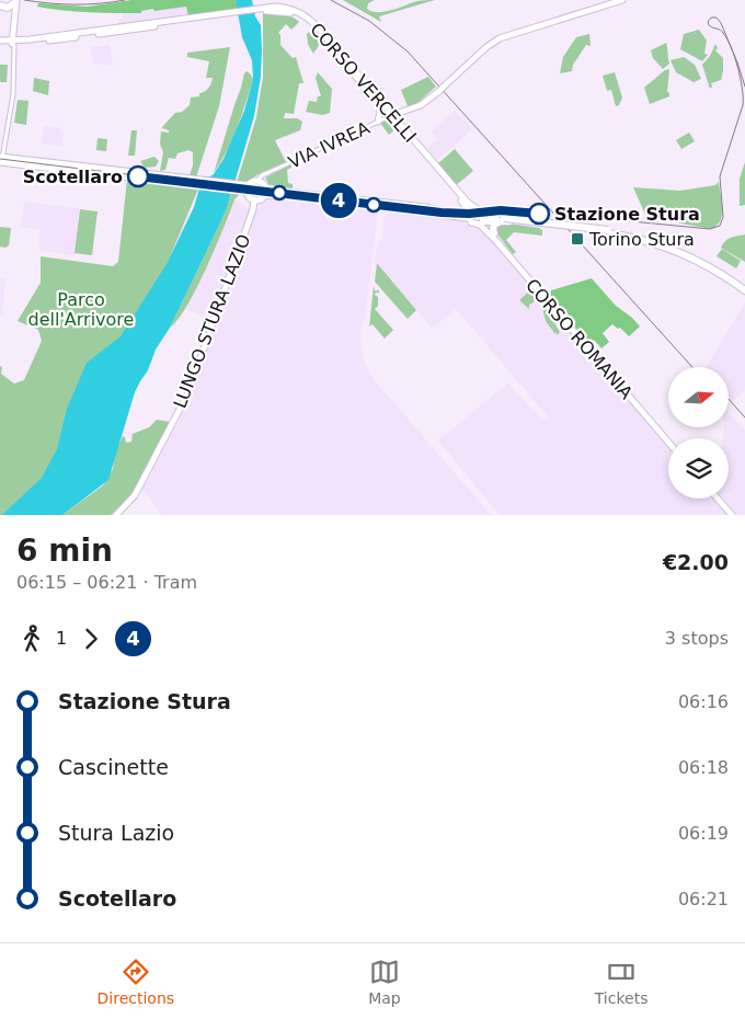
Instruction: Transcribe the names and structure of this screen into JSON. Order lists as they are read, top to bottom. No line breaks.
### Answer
{"streets":{"main road":["CORSO VERCELLI","LUNGO STURA LAZIO","CORSO ROMANIA"],"street":["VIA IVREA"]},"crossings":[["CORSO VERCELLI","VIA IVREA"],["CORSO VERCELLI","CORSO ROMANIA"],["VIA IVREA","LUNGO STURA LAZIO"]],"parks":["Parco dell'Arrivore"],"places":{"other":["Scotellaro","Stazione Stura"],"transit":["Torino Stura"]},"lines":["tram line 4"],"north":"right","page":{"on_map":"4","heading":["6 min","06:15 – 06:21 · Tram","€2.00"],"legs":["1","4","3 stops"],"list":[{"name":"Stazione Stura","value":"06:16"},{"name":"Cascinette","value":"06:18"},{"name":"Stura Lazio","value":"06:19"},{"name":"Scotellaro","value":"06:21"}],"tabs":["Directions","Map","Tickets"]}}
